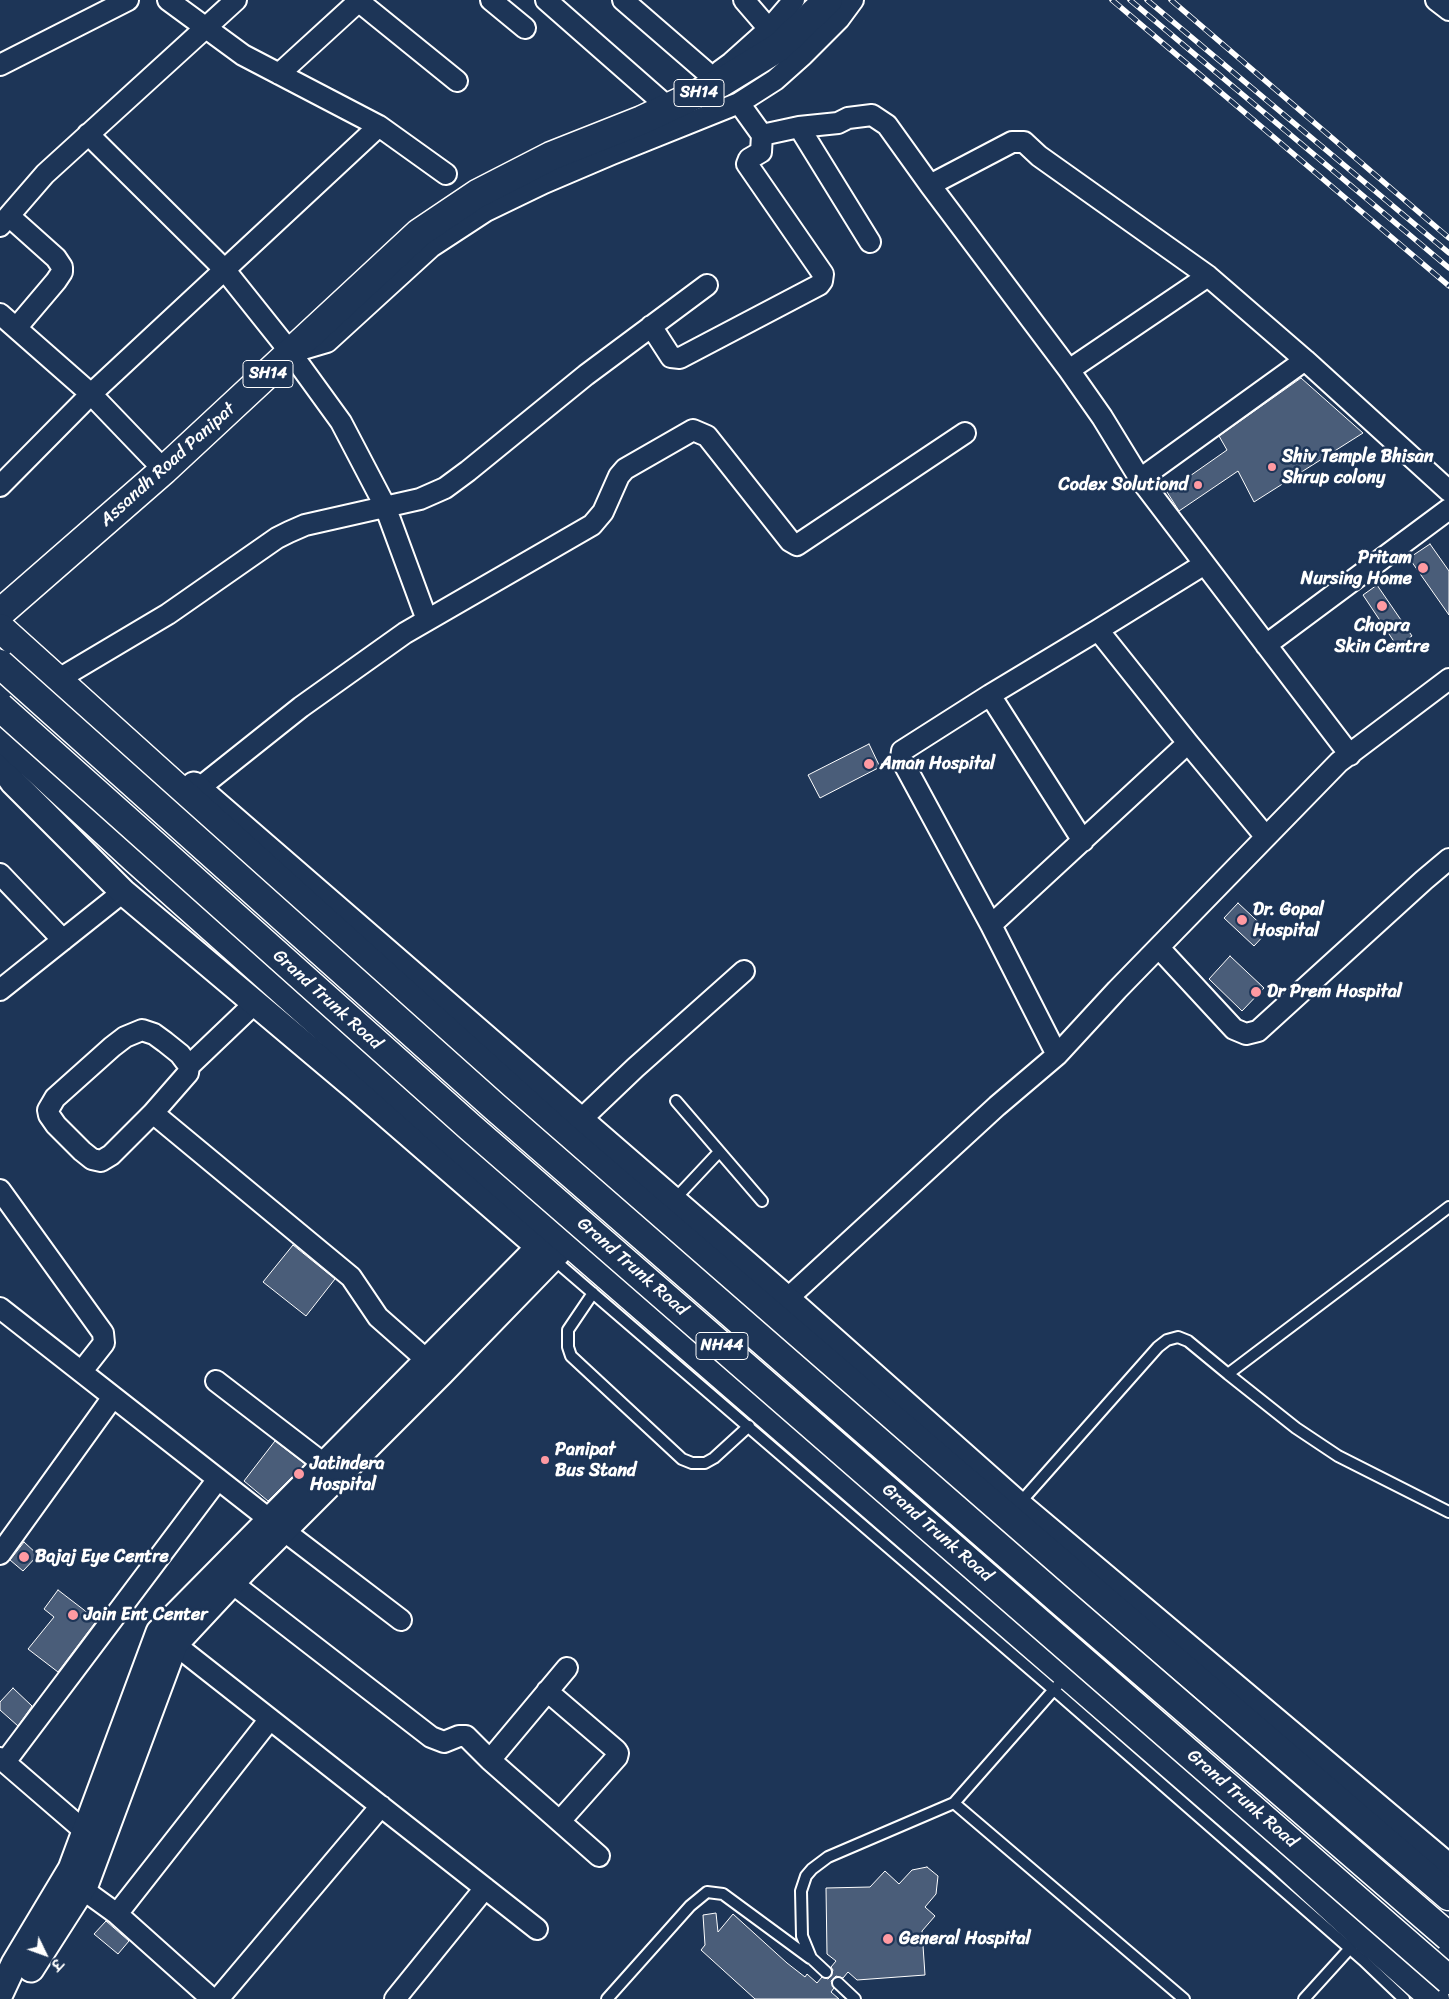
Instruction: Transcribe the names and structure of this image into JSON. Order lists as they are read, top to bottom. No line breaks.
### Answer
{"streets":{"main road":["SH14","Assandh Road Panipat","Grand Trunk Road","NH44"]},"places":["Shiv Temple Bhisan Shrup colony","Codex Solutiond","Pritam Nursing Home","Chopra Skin Centre","Aman Hospital","Dr. Gopal Hospital","Dr Prem Hospital","Panipat Bus Stand","Jatindera Hospital","Bajaj Eye Centre","Jain Ent Center","General Hospital"],"north":"bottom right"}
